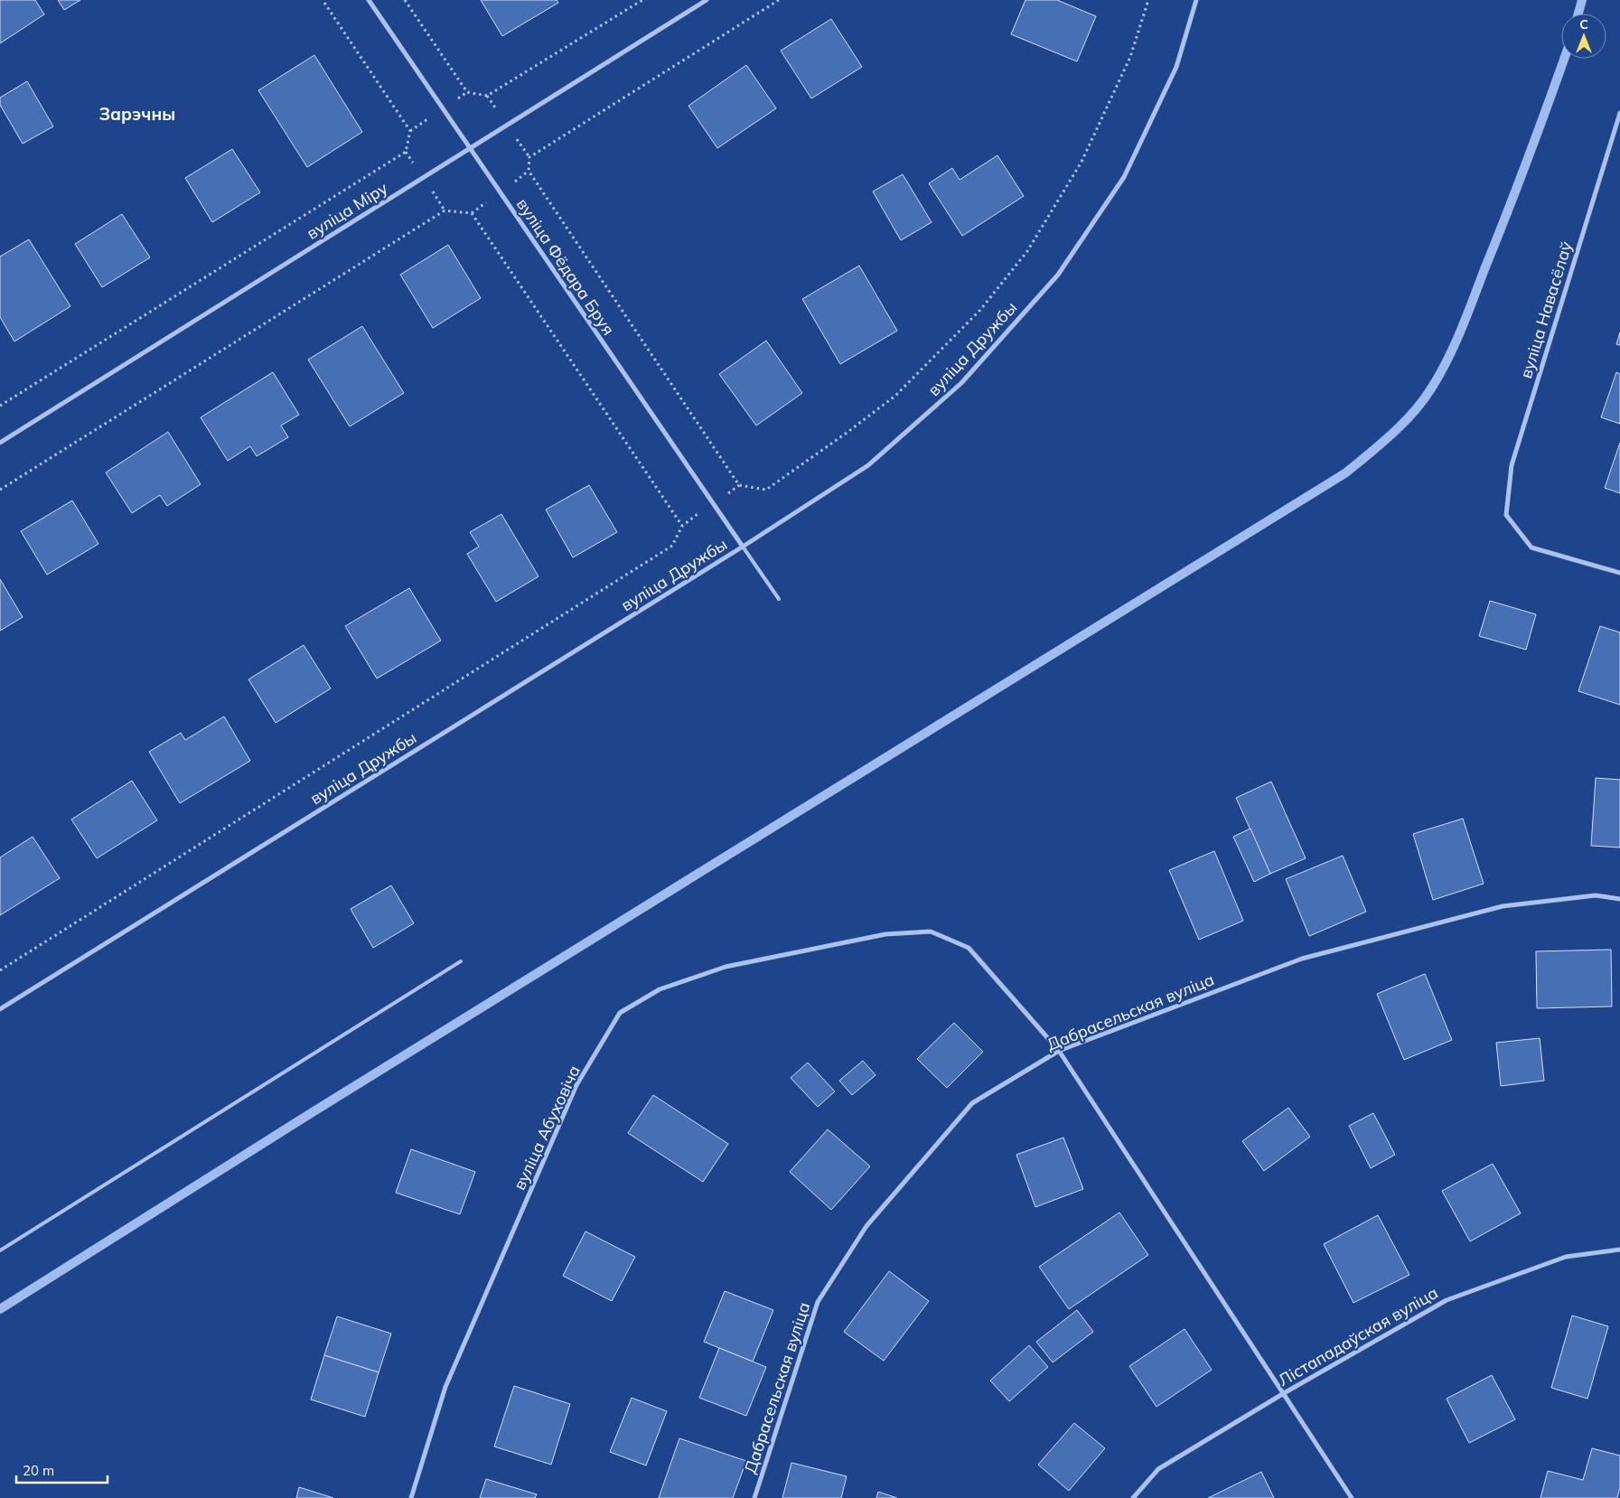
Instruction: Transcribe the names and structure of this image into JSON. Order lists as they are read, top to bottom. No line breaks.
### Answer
{"streets":{"street":["вуліца Міру","вуліца Фёдара Бруя","вуліца Навасёлаў","вуліца Дружбы","Дабрасельская вуліца","вуліца Абуховіча","Лістападаўская вуліца"]},"crossings":[["вуліца Міру","вуліца Фёдара Бруя"],["вуліца Фёдара Бруя","вуліца Дружбы"],["Дабрасельская вуліца","вуліца Абуховіча"],["вуліца Абуховіча","Лістападаўская вуліца"]],"districts":["Зарэчны"],"scale_bar":"20 m","north":"top"}
